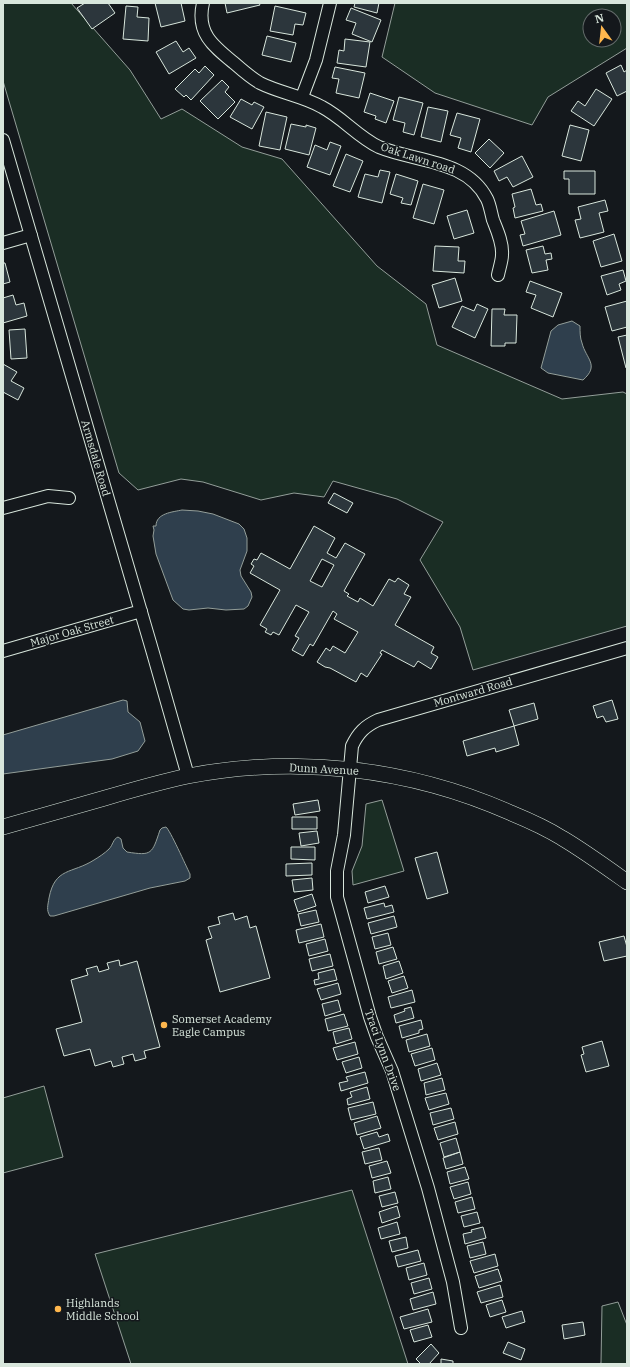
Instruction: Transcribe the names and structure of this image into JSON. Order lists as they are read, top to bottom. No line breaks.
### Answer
{"streets":{"main road":["Dunn Avenue"],"street":["Oak Lawn road","Armsdale Road","Major Oak Street","Montward Road","Traci Lynn Drive"]},"crossings":[["Armsdale Road","Major Oak Street"],["Armsdale Road","Dunn Avenue"],["Montward Road","Dunn Avenue"],["Montward Road","Traci Lynn Drive"],["Dunn Avenue","Traci Lynn Drive"]],"places":["Somerset Academy Eagle Campus","Highlands Middle School"],"north":"top"}
